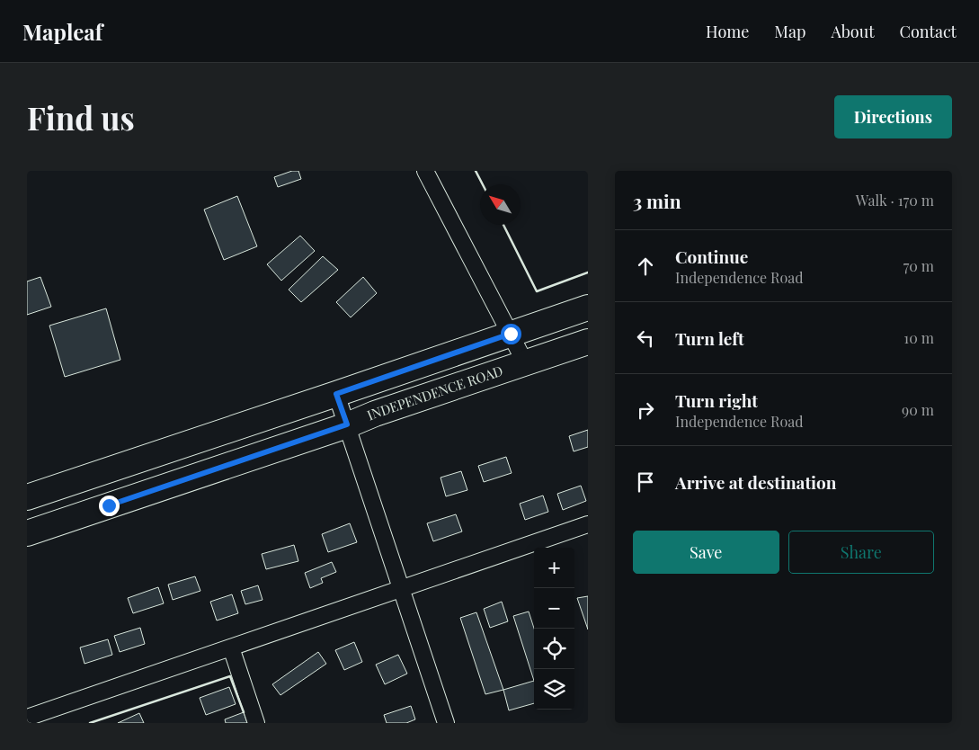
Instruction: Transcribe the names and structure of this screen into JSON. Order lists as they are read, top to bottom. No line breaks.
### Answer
{"streets":{"main road":["INDEPENDENCE ROAD"]},"north":"top left","page":{"header":"Mapleaf","nav":["Home","Map","About","Contact"],"buttons":["Directions",["Save","Share"]],"title":"Find us","heading":["3 min","Walk · 170 m"],"list":[["Continue","Independence Road","70 m"],["Turn left","10 m"],["Turn right","Independence Road","90 m"],"Arrive at destination"],"map_buttons":["+","−"]}}
